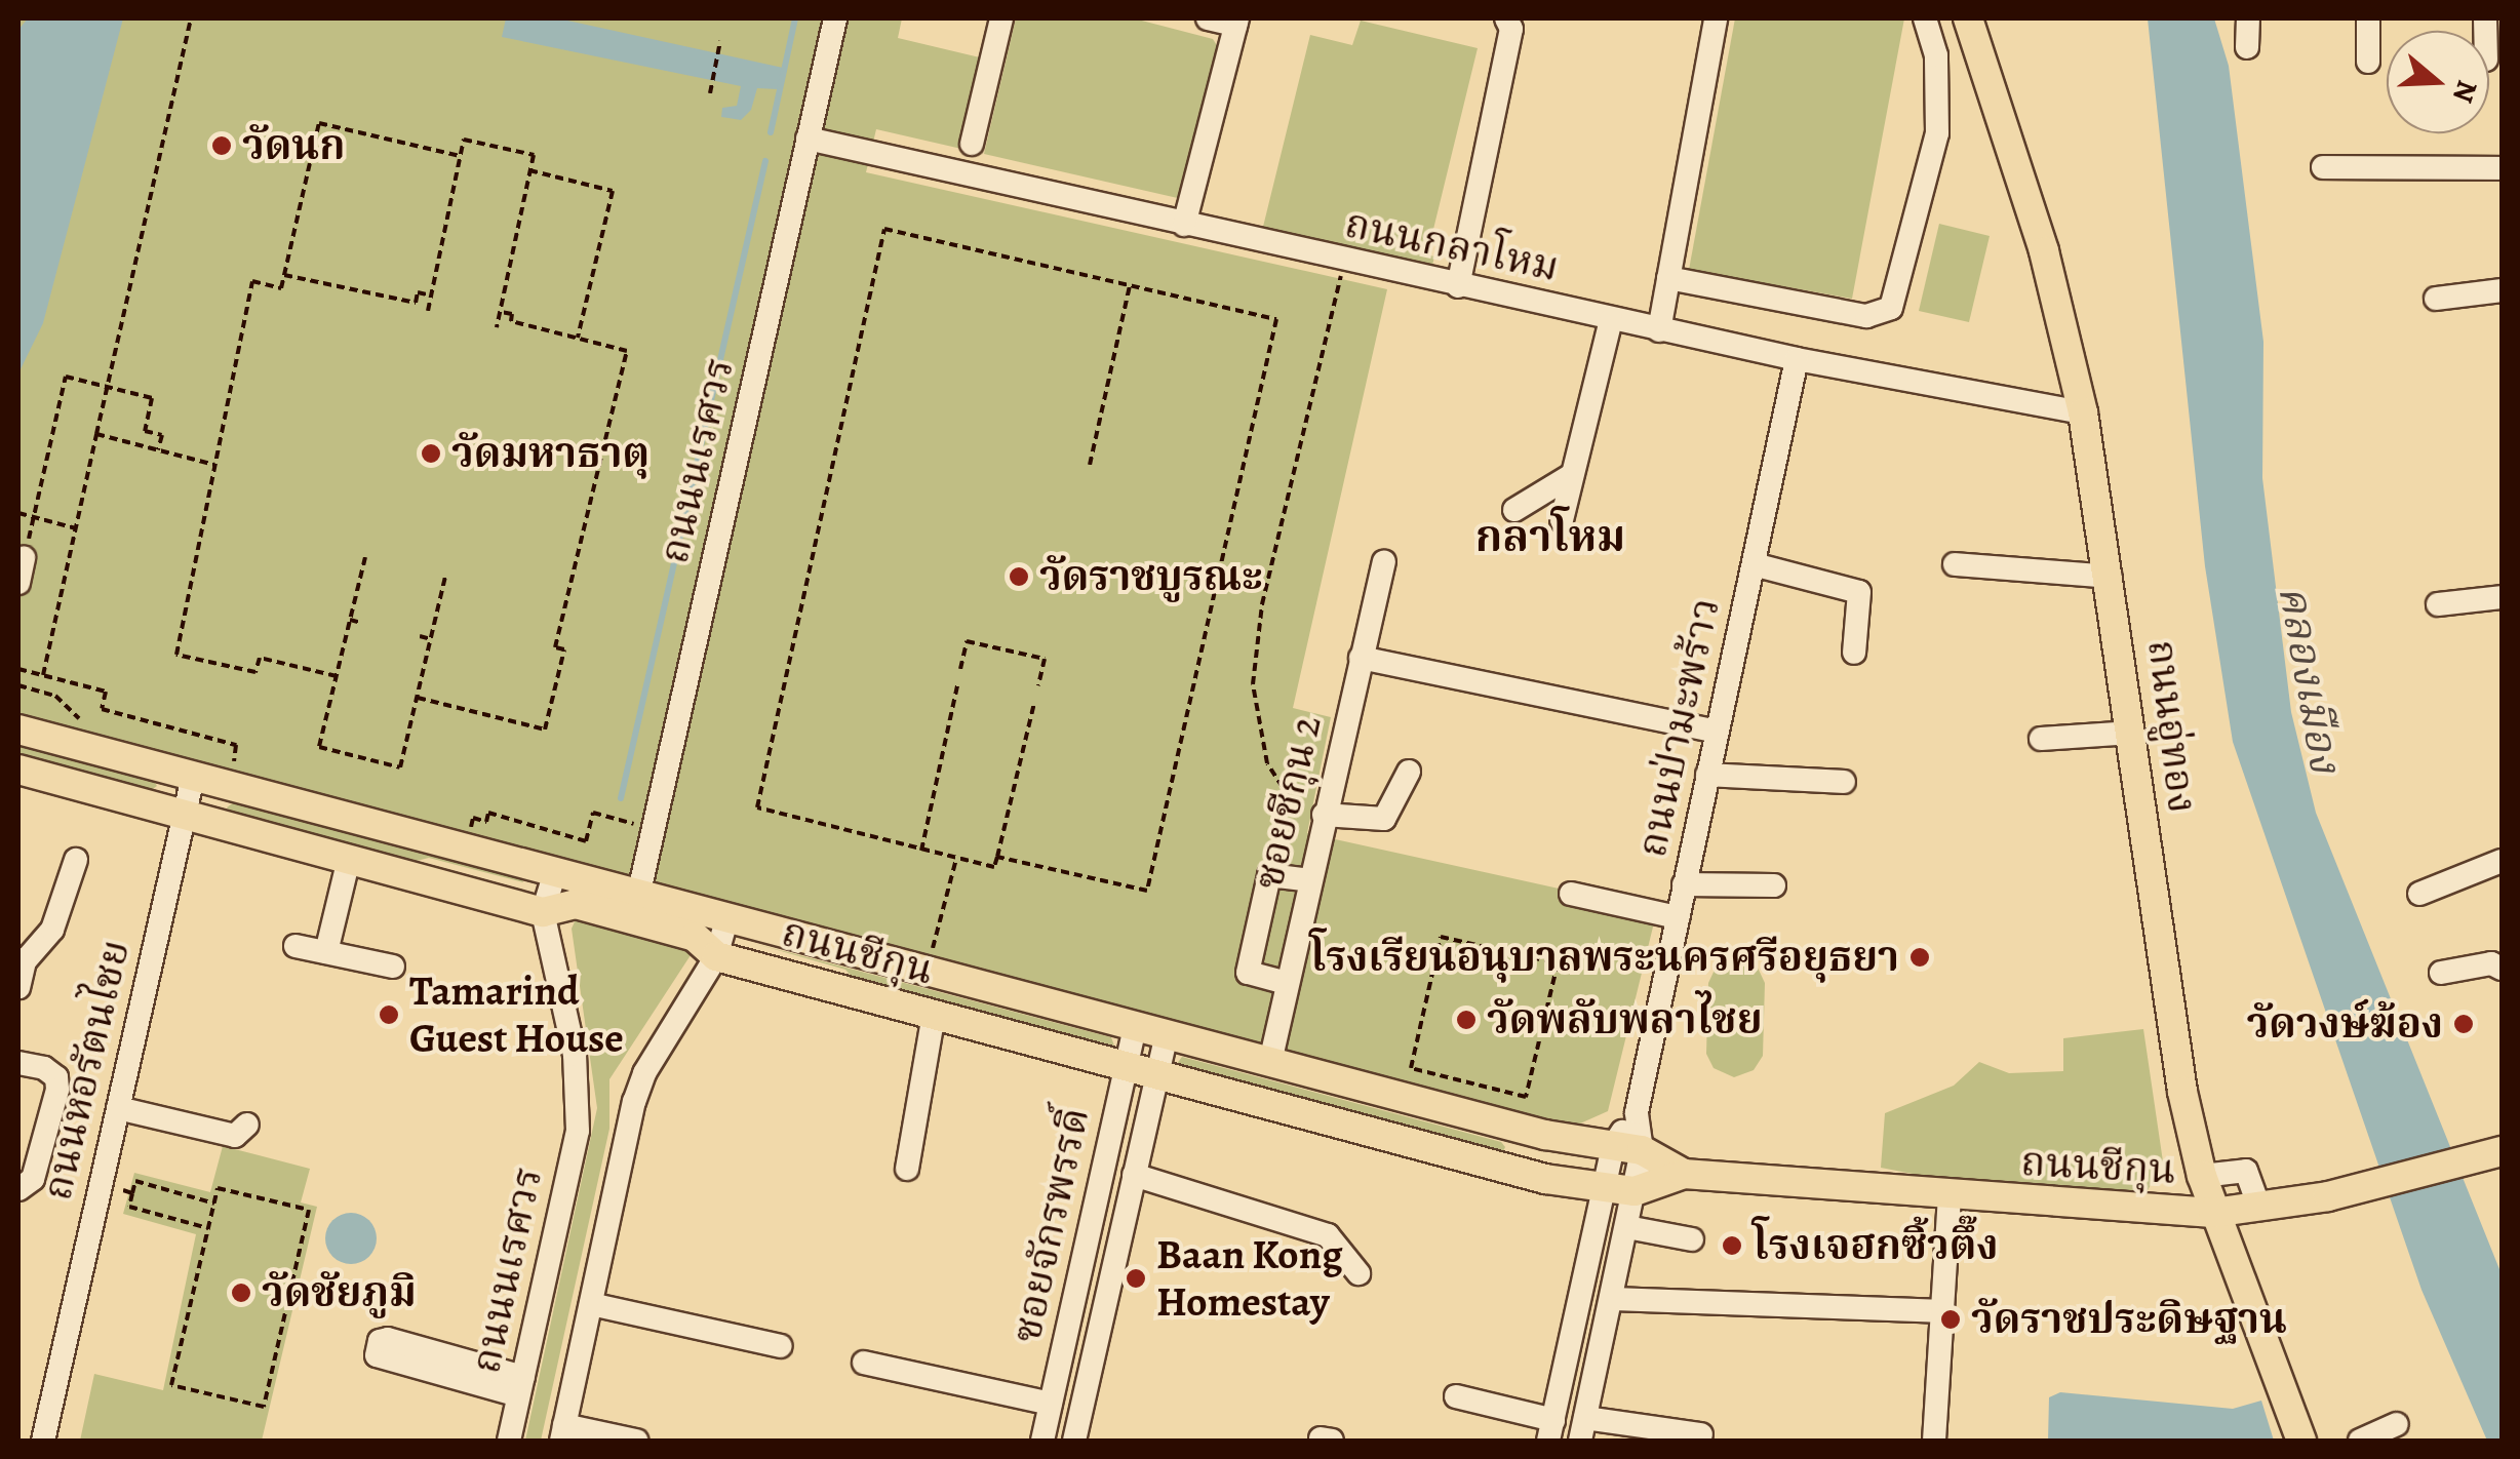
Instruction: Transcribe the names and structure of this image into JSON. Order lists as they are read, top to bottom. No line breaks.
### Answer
{"streets":{"main road":["ถนนอู่ทอง","ถนนชีกุน"],"street":["ถนนกลาโหม","ถนนนเรศวร","ถนนป่ามะพร้าว","ซอยชีกุน 2","ถนนหอรัตนไชย","ซอยจักรพรรดิ์"]},"crossings":[["ถนนกลาโหม","ถนนนเรศวร"],["ถนนกลาโหม","ถนนอู่ทอง"],["ถนนกลาโหม","ถนนป่ามะพร้าว"],["ถนนนเรศวร","ถนนชีกุน"],["ถนนอู่ทอง","ถนนชีกุน"],["ถนนป่ามะพร้าว","ถนนชีกุน"],["ซอยชีกุน 2","ถนนชีกุน"],["ถนนชีกุน","ถนนหอรัตนไชย"],["ถนนชีกุน","ซอยจักรพรรดิ์"]],"districts":["กลาโหม"],"water":["คลองเมือง"],"places":["วัดนก","วัดมหาธาตุ","วัดราชบูรณะ","โรงเรียนอนุบาลพระนครศรีอยุธยา","Tamarind Guest House","วัดพลับพลาไชย","วัดวงษ์ฆ้อง","โรงเจฮกซิ้วตึ๊ง","Baan Kong Homestay","วัดชัยภูมิ","วัดราชประดิษฐาน"],"north":"right"}
